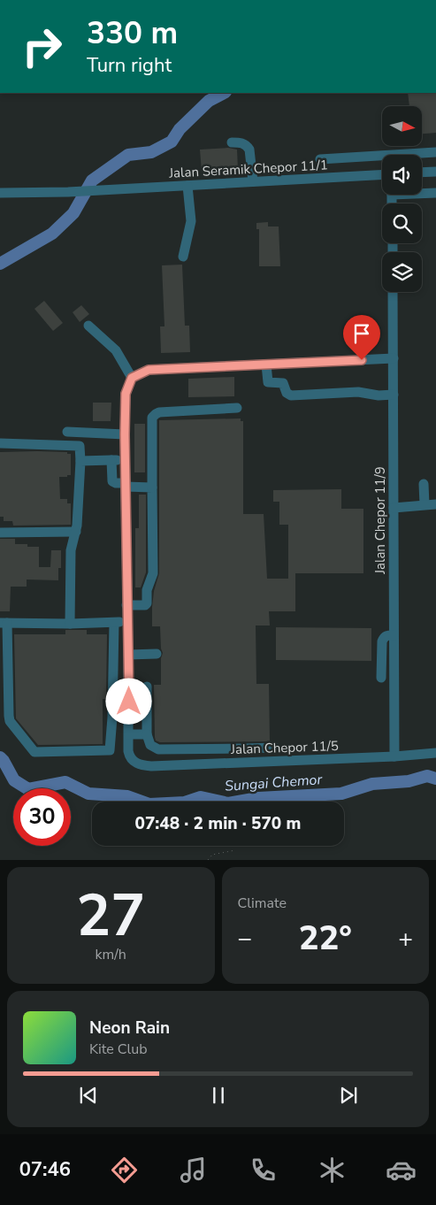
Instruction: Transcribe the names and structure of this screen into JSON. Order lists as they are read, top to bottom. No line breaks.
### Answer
{"streets":{"street":["Jalan Seramik Chepor 11/1","Jalan Chepor 11/9","Jalan Chepor 11/5"]},"crossings":[["Jalan Chepor 11/9","Jalan Chepor 11/5"]],"water":["Sungai Chemor"],"north":"right","page":{"turn":["330 m","Turn right"],"limit":"30","trip":"07:48 · 2 min · 570 m","tile":[["27","km/h"],"Climate"],"heat":["−","22°","+"],"song":["Neon Rain","Kite Club"],"tabs":"07:46"}}
